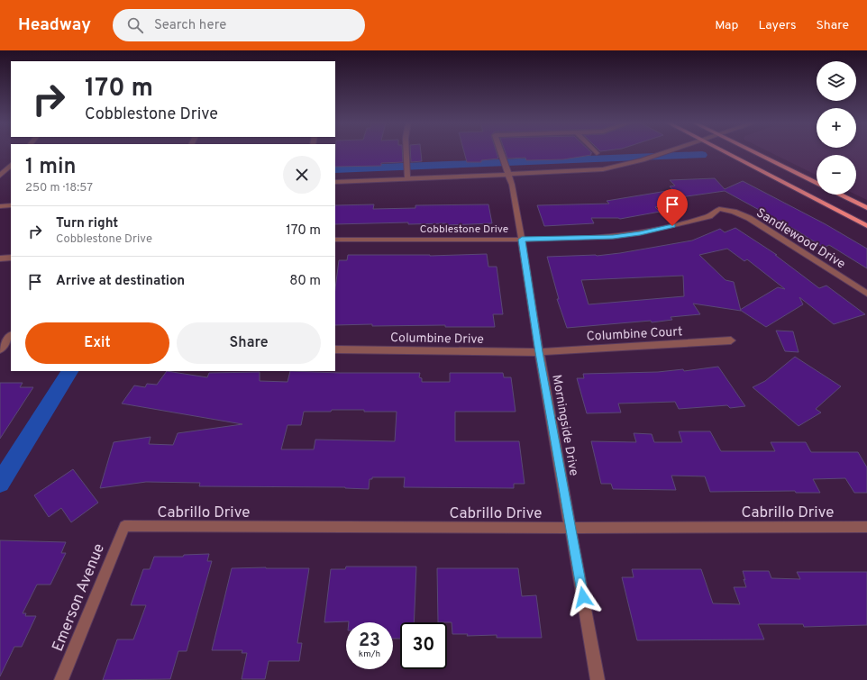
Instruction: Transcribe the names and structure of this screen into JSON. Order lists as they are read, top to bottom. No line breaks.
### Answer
{"streets":{"street":["Cobblestone Drive","Sandlewood Drive","Columbine Court","Columbine Drive","Morningside Drive","Cabrillo Drive","Emerson Avenue"]},"crossings":[["Cobblestone Drive","Sandlewood Drive"],["Cobblestone Drive","Morningside Drive"],["Columbine Court","Columbine Drive"],["Columbine Court","Morningside Drive"],["Columbine Drive","Morningside Drive"],["Morningside Drive","Cabrillo Drive"],["Cabrillo Drive","Emerson Avenue"]],"page":{"header":"Headway","search":"Search here","nav":["Map","Layers","Share"],"map_buttons":["+","−"],"turn":["170 m","Cobblestone Drive"],"heading":["1 min","250 m · 18:57"],"list":[{"name":"Turn right","note":"Cobblestone Drive","value":"170 m"},{"name":"Arrive at destination","value":"80 m"}],"buttons":["Exit","Share"],"speed":"23 km/h","limit":"30"}}
